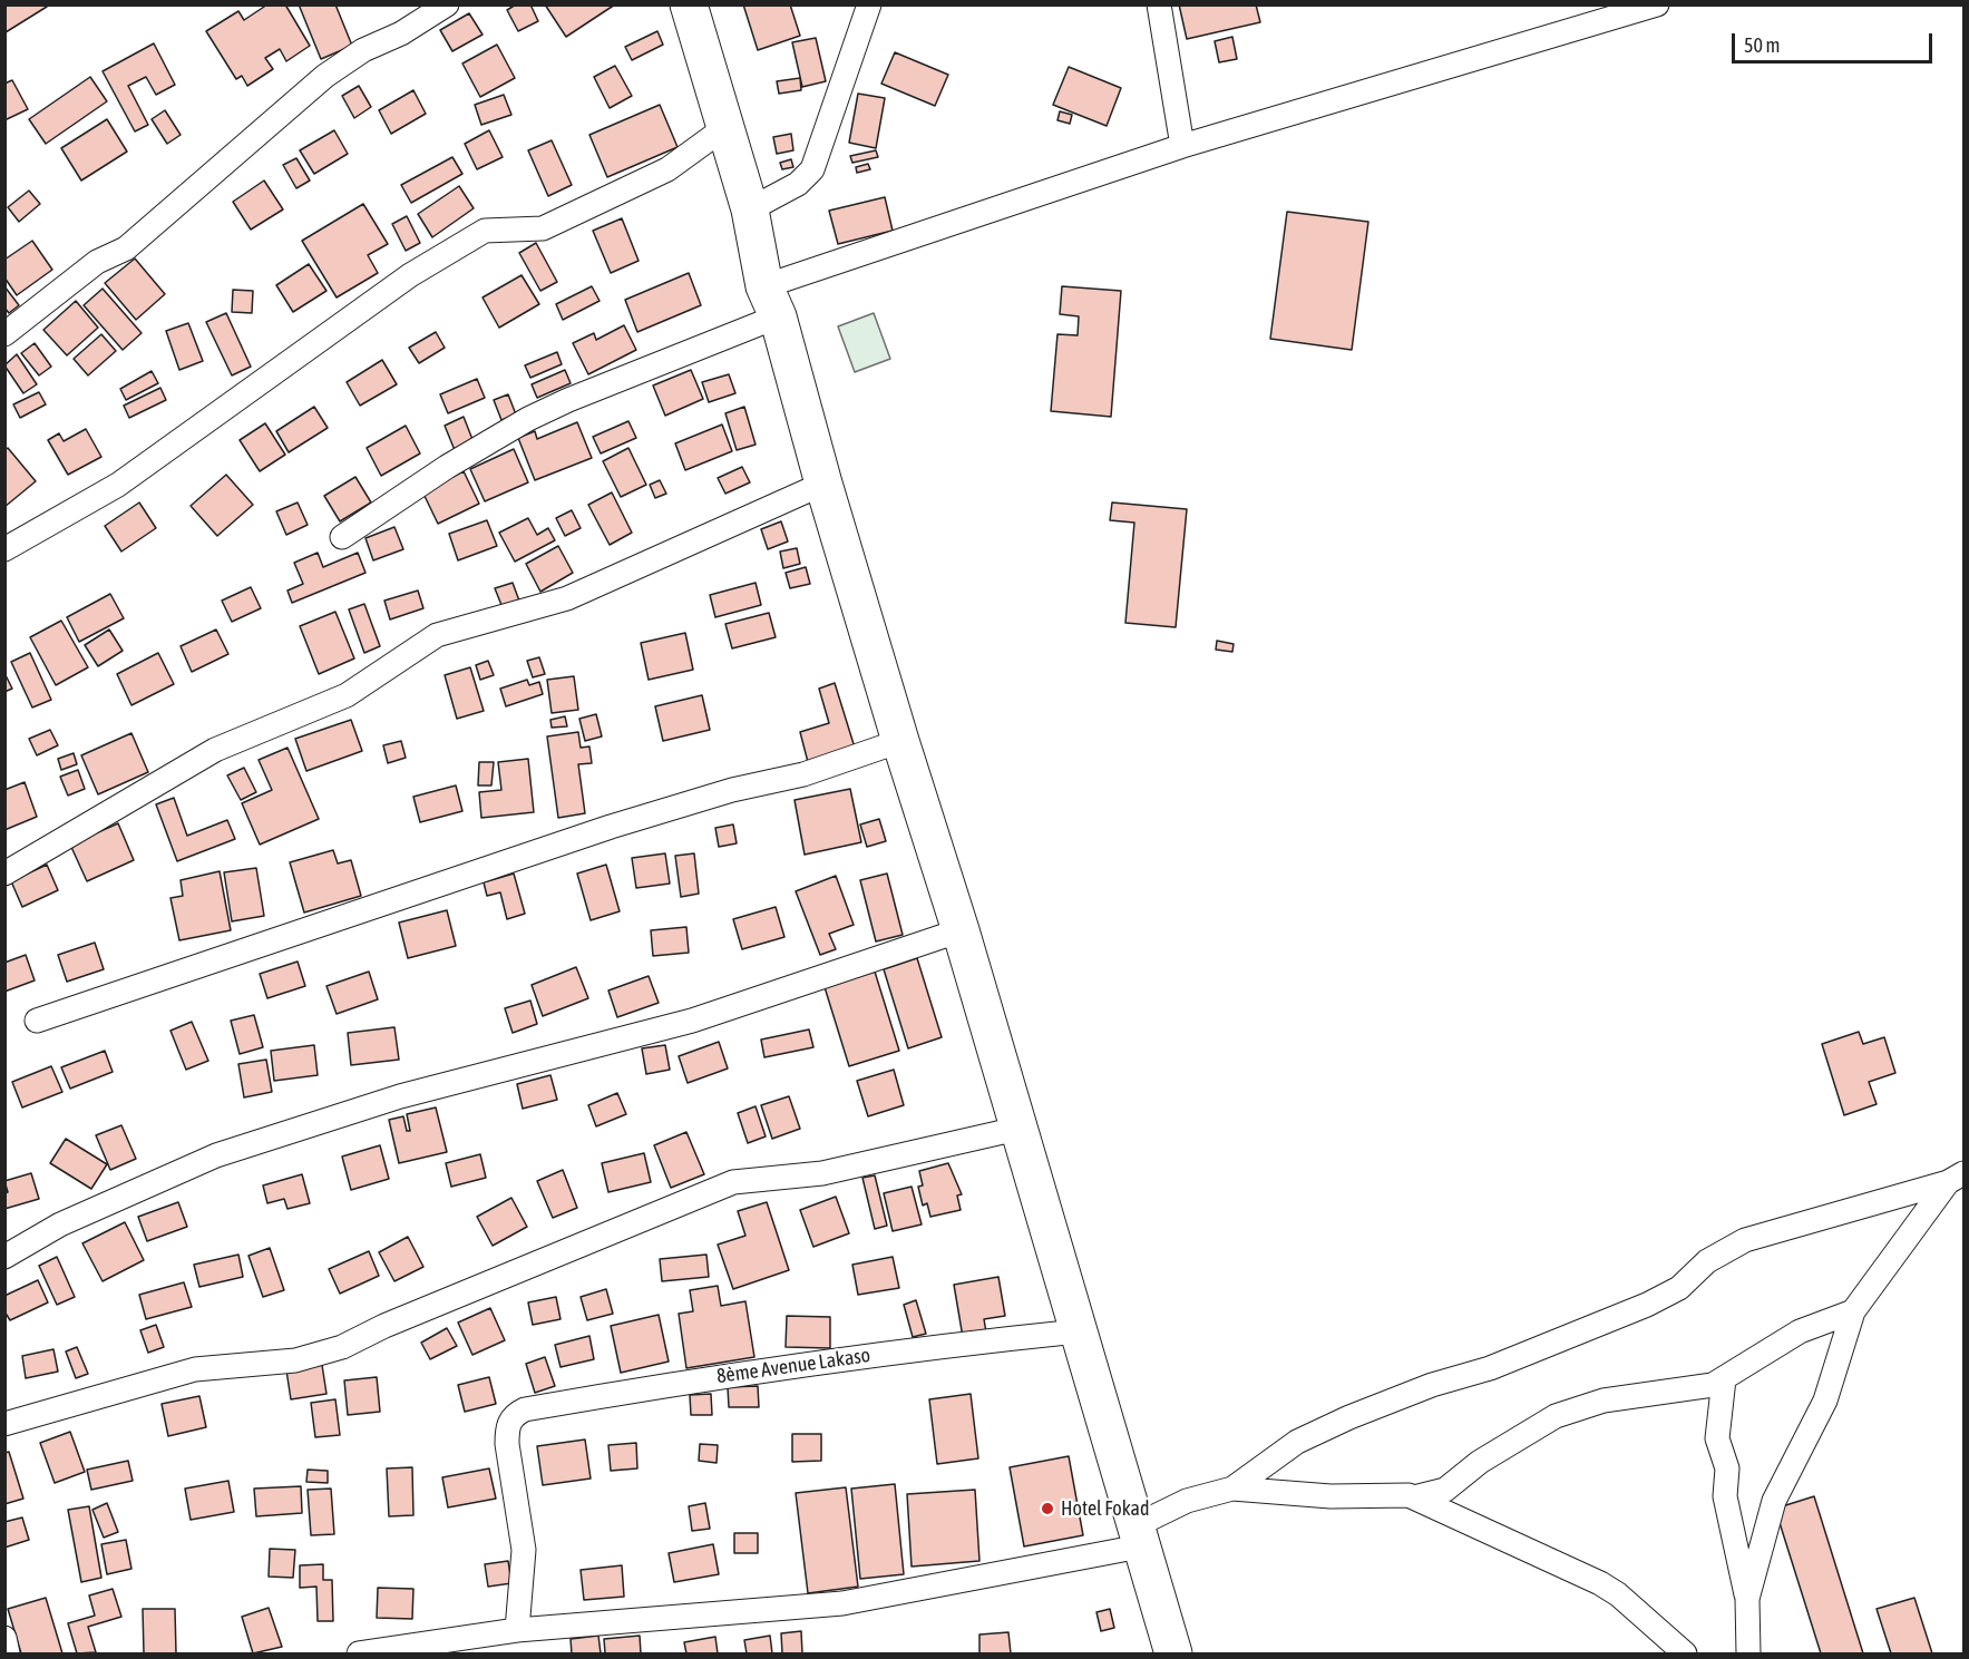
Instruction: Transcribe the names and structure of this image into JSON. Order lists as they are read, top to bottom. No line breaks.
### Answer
{"streets":{"street":["8ème Avenue Lakaso"]},"places":["Hotel Fokad"],"scale_bar":"50 m"}
